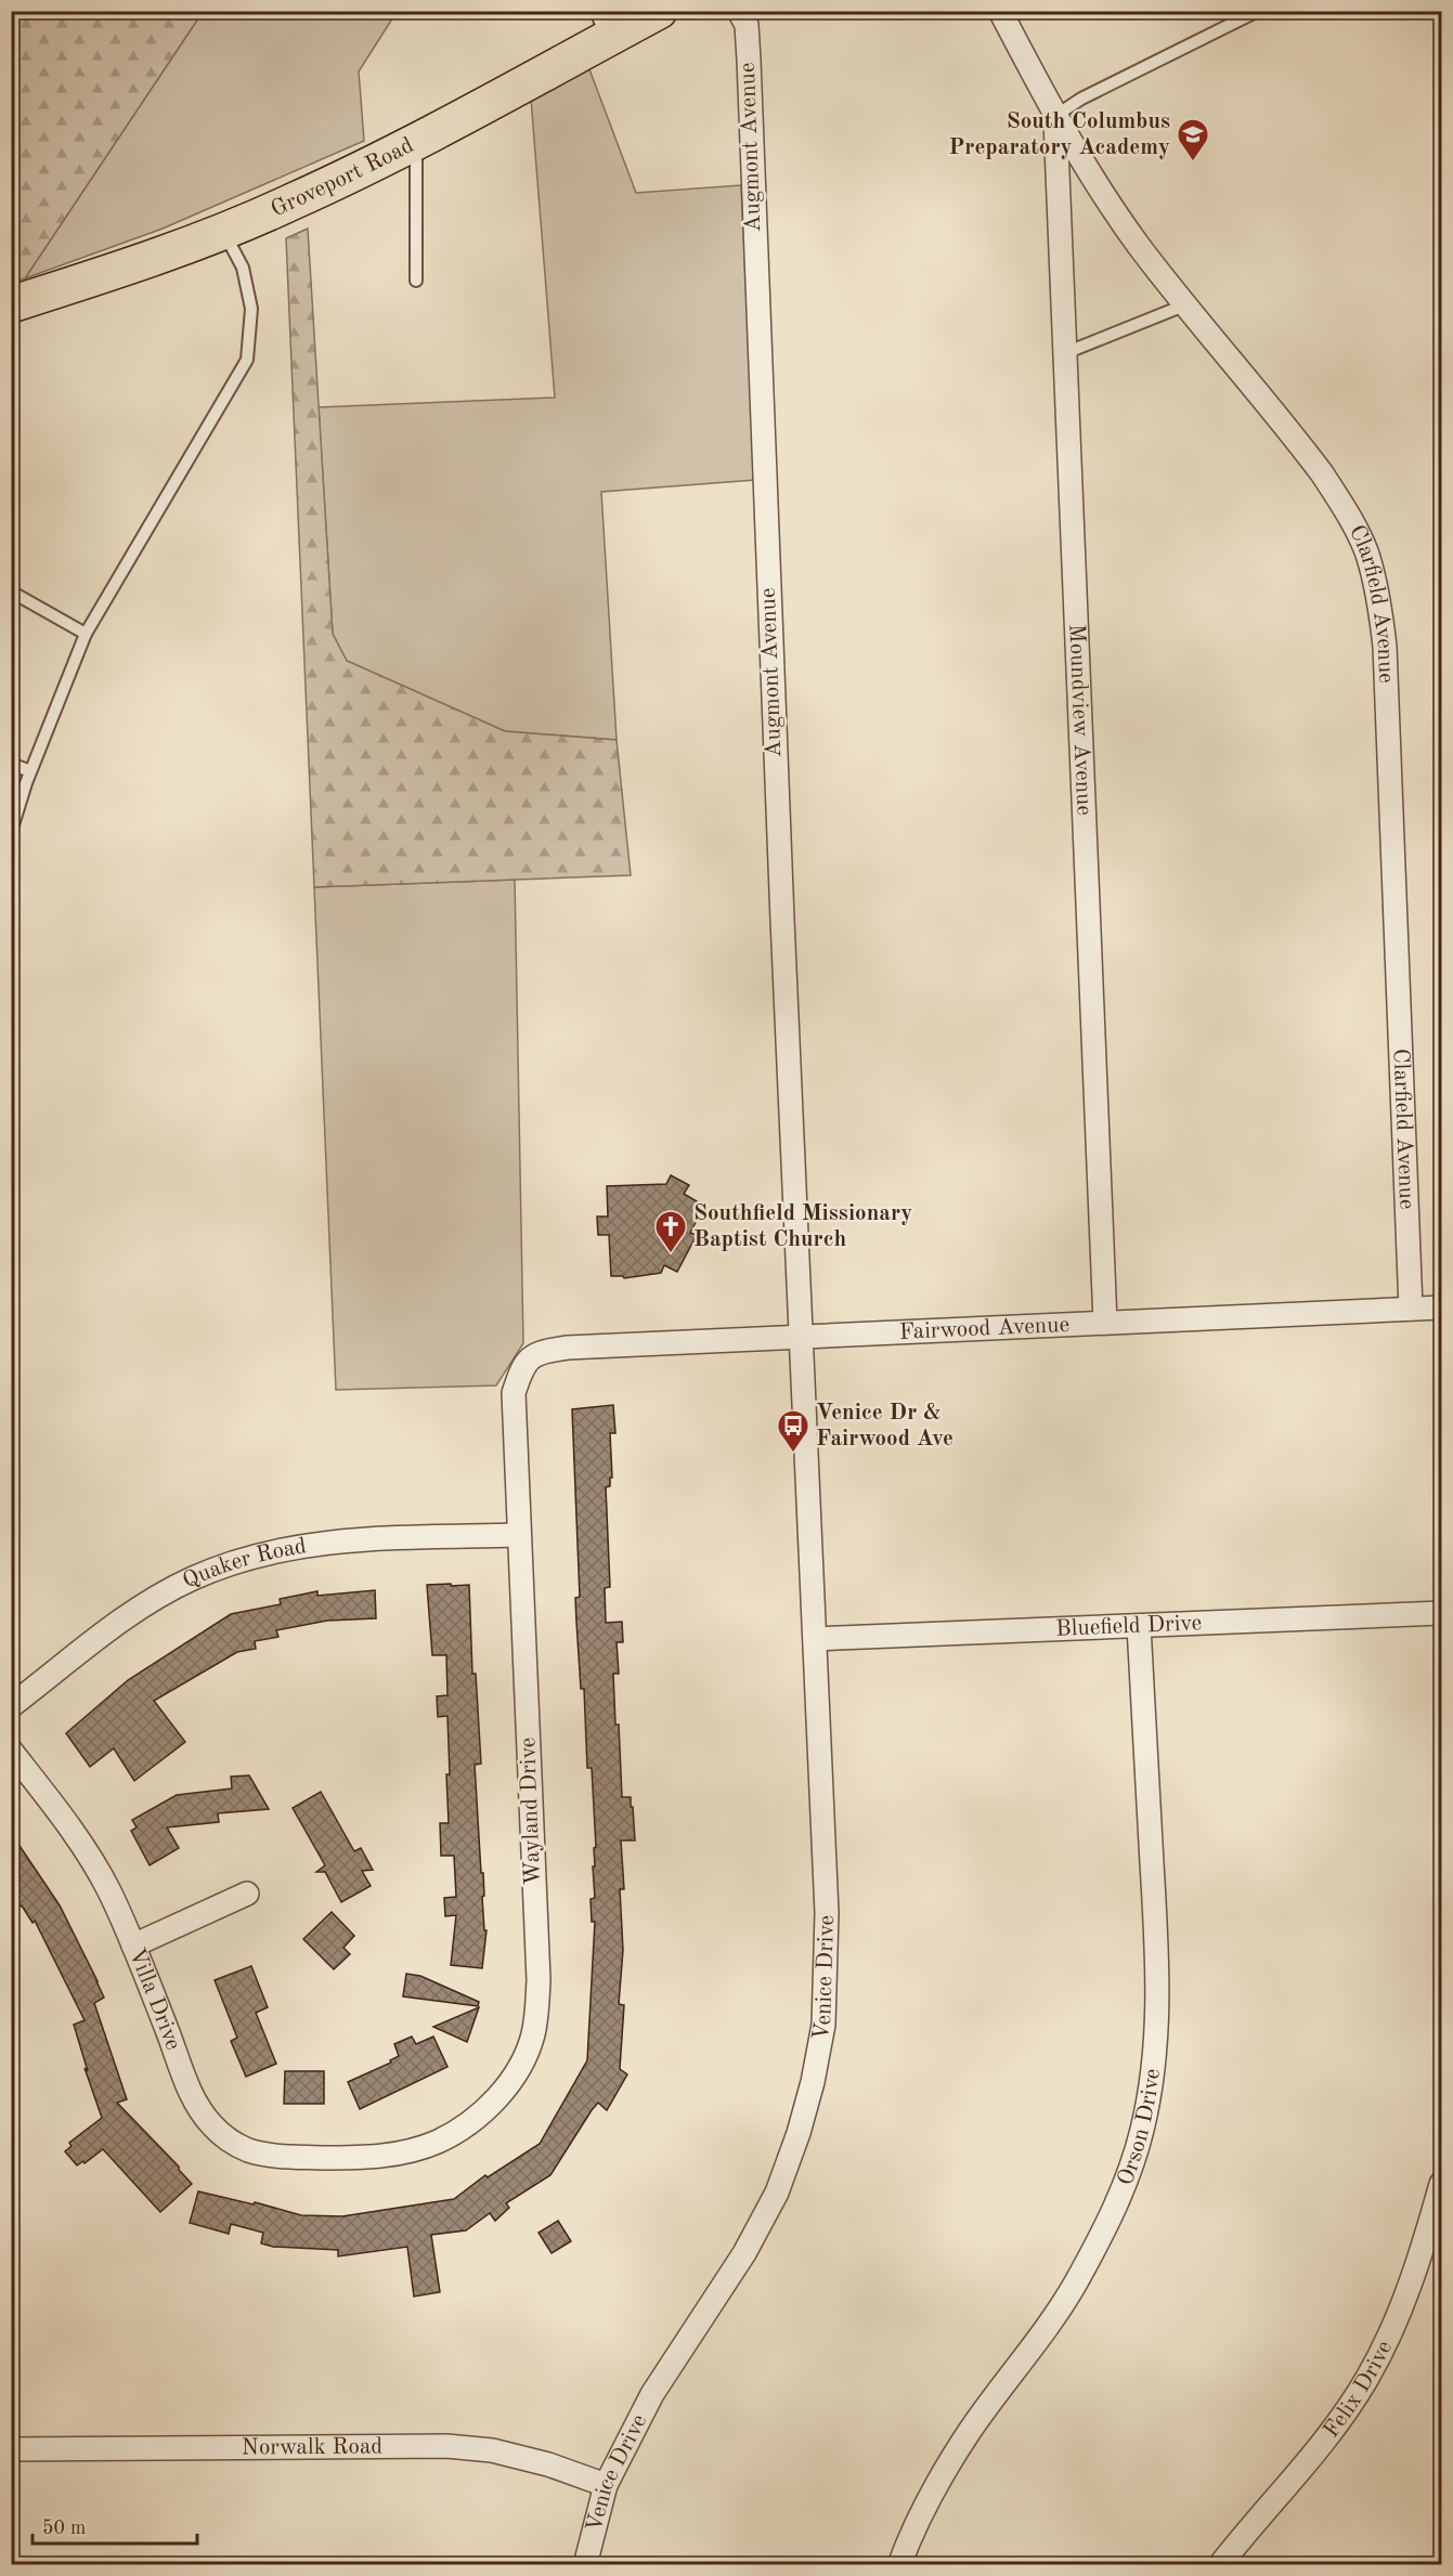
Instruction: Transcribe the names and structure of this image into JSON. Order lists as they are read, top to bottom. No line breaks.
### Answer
{"streets":{"main road":["Groveport Road"],"street":["Augmont Avenue","Clarfield Avenue","Moundview Avenue","Fairwood Avenue","Quaker Road","Bluefield Drive","Wayland Drive","Venice Drive","Villa Drive","Orson Drive","Felix Drive","Norwalk Road"]},"crossings":[["Augmont Avenue","Fairwood Avenue"],["Augmont Avenue","Venice Drive"],["Clarfield Avenue","Moundview Avenue"],["Clarfield Avenue","Fairwood Avenue"],["Moundview Avenue","Fairwood Avenue"],["Fairwood Avenue","Wayland Drive"],["Fairwood Avenue","Venice Drive"],["Quaker Road","Wayland Drive"],["Bluefield Drive","Venice Drive"],["Bluefield Drive","Orson Drive"],["Wayland Drive","Villa Drive"],["Venice Drive","Norwalk Road"]],"places":{"school or university":["South Columbus Preparatory Academy"],"church":["Southfield Missionary Baptist Church"],"bus stop":["Venice Dr & Fairwood Ave"]},"scale_bar":"50 m"}
